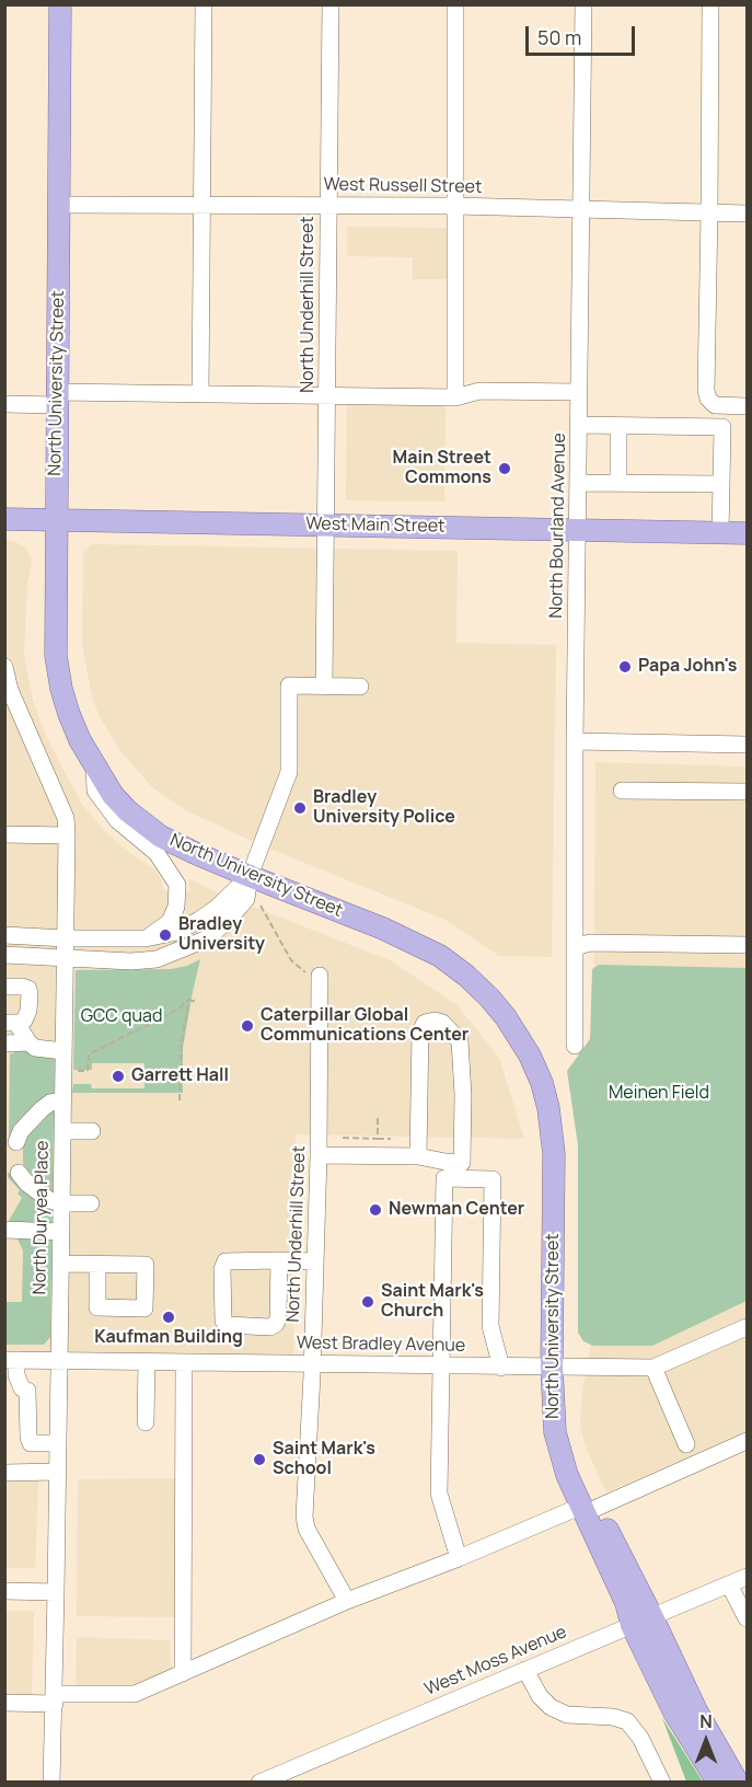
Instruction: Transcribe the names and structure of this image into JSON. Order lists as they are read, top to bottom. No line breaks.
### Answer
{"streets":{"main road":["North University Street","West Main Street"],"street":["West Russell Street","North Underhill Street","North Bourland Avenue","North Duryea Place","West Bradley Avenue","West Moss Avenue"]},"crossings":[["West Russell Street","North Underhill Street"],["West Russell Street","North University Street"],["West Russell Street","North Bourland Avenue"],["North Underhill Street","West Main Street"],["North Underhill Street","West Bradley Avenue"],["North University Street","West Main Street"],["North University Street","West Bradley Avenue"],["North University Street","West Moss Avenue"],["West Main Street","North Bourland Avenue"],["North Duryea Place","West Bradley Avenue"]],"parks":["GCC quad","Meinen Field"],"places":["Main Street Commons","Papa John's","Bradley University Police","Bradley University","Caterpillar Global Communications Center","Garrett Hall","Newman Center","Saint Mark's Church","Kaufman Building","Saint Mark's School"],"scale_bar":"50 m","north":"top"}
